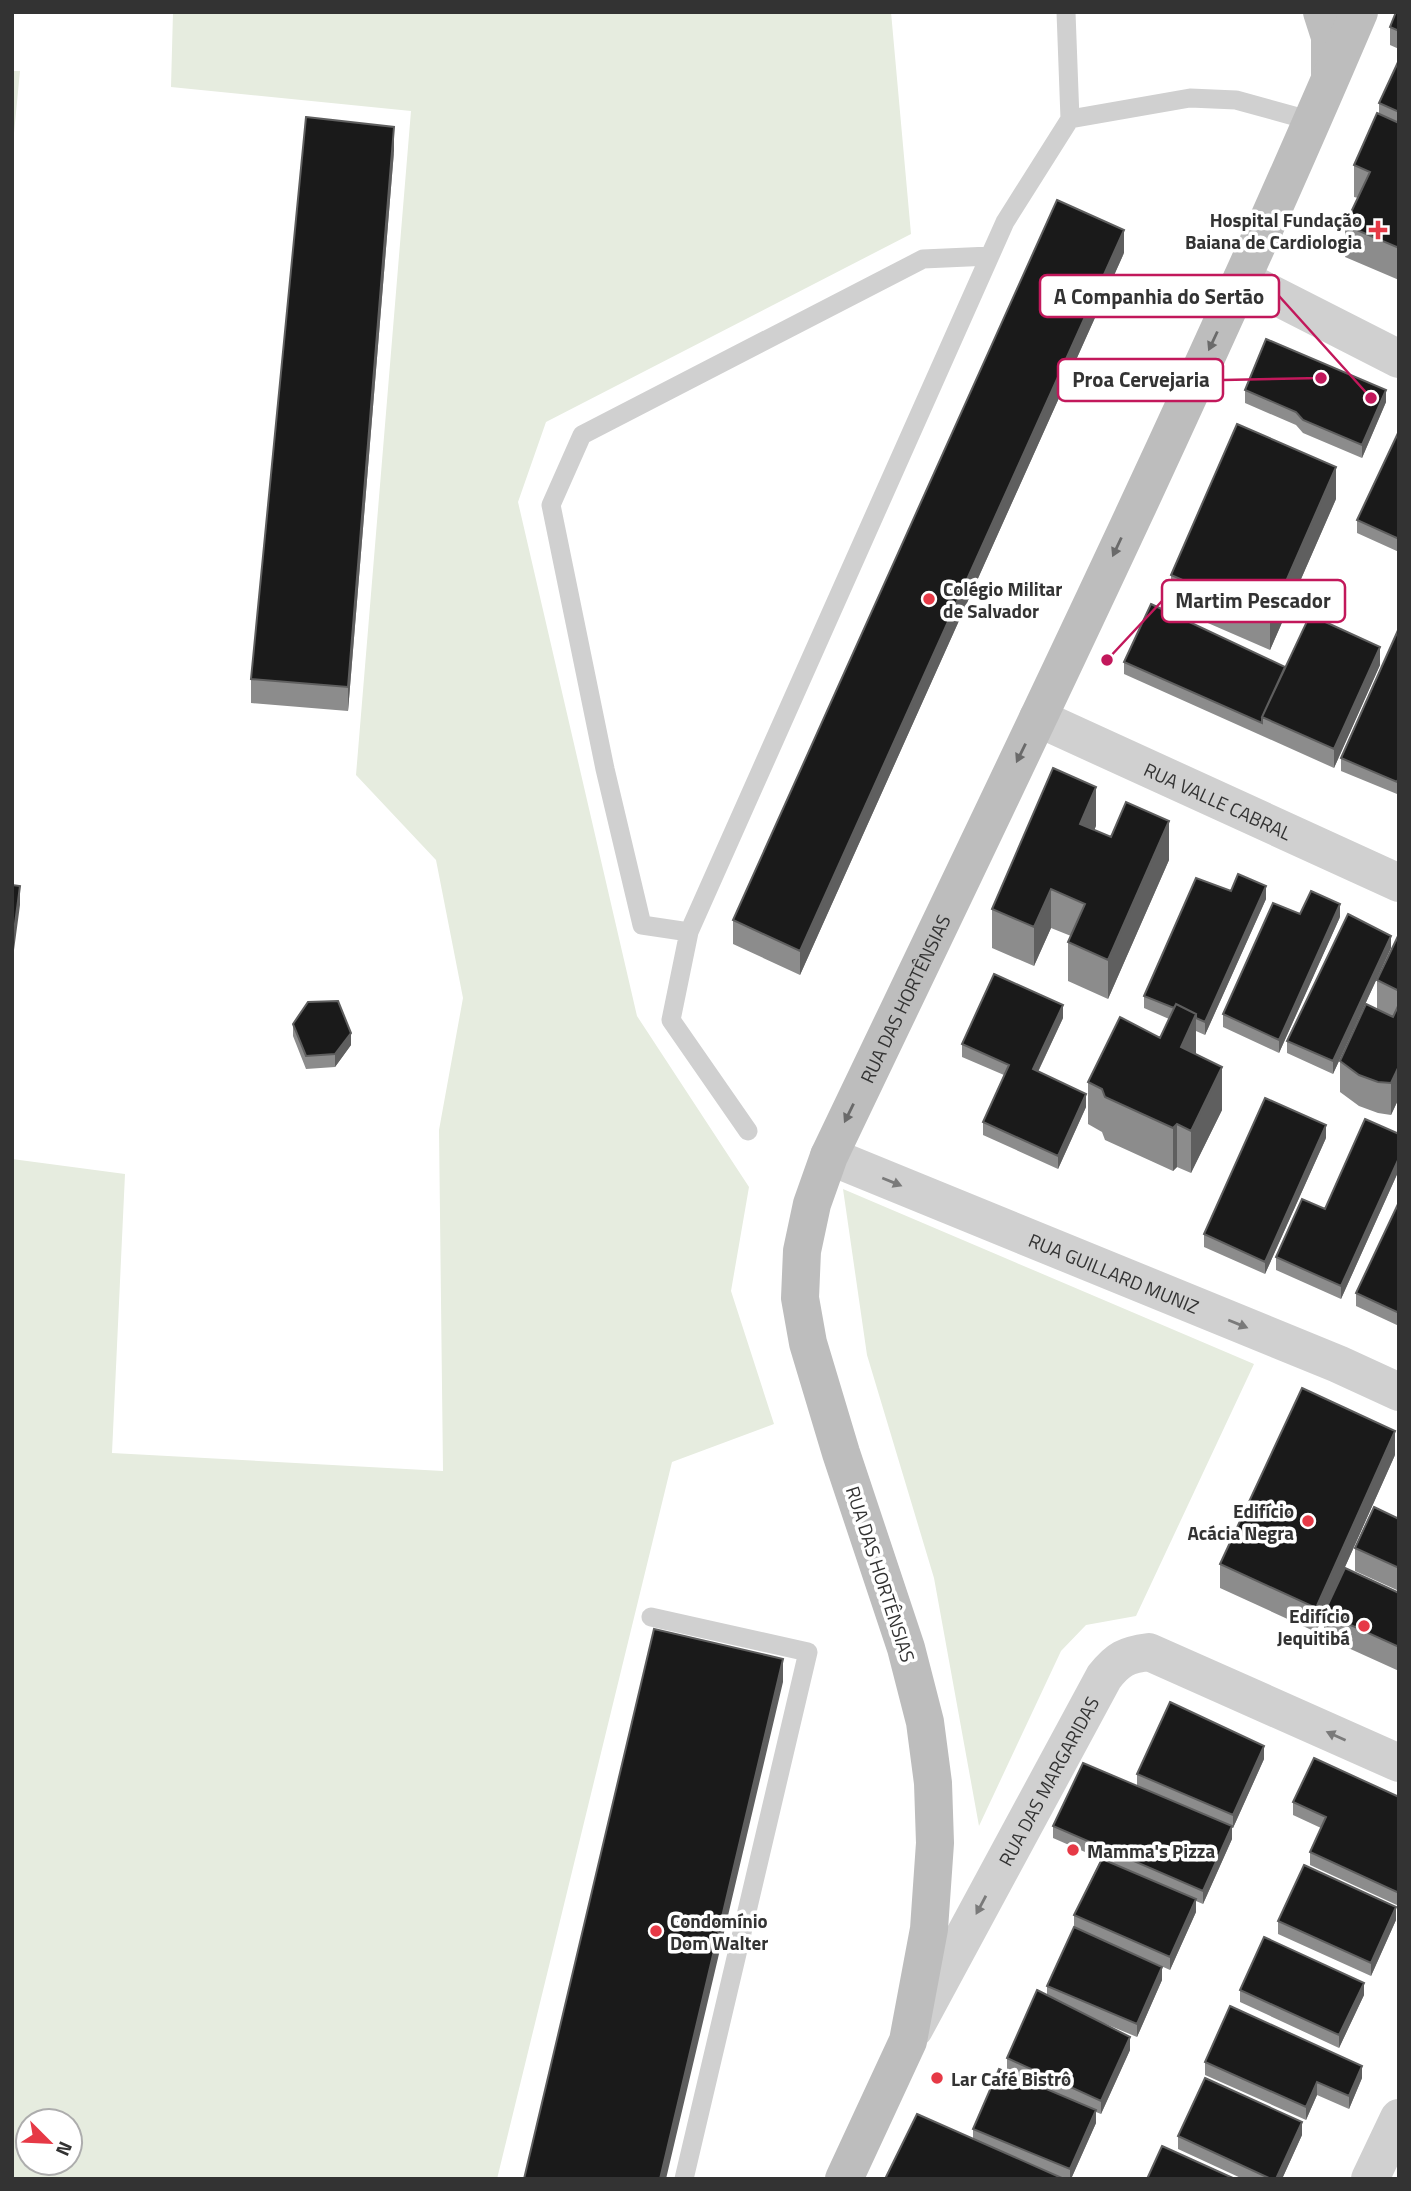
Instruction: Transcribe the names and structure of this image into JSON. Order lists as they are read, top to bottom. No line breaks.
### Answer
{"streets":{"street":["RUA VALLE CABRAL","RUA DAS HORTÊNSIAS","RUA GUILLARD MUNIZ","RUA DAS MARGARIDAS"]},"crossings":[["RUA VALLE CABRAL","RUA DAS HORTÊNSIAS"],["RUA DAS HORTÊNSIAS","RUA GUILLARD MUNIZ"],["RUA DAS HORTÊNSIAS","RUA DAS MARGARIDAS"]],"one_way":["RUA DAS HORTÊNSIAS","RUA GUILLARD MUNIZ"],"places":{"health":["Hospital Fundação Baiana de Cardiologia"],"other":["Proa Cervejaria","A Companhia do Sertão","Colégio Militar de Salvador","Martim Pescador","Edifício Acácia Negra","Edifício Jequitibá","Mamma's Pizza","Condomínio Dom Walter","Lar Café Bistrô"]},"north":"bottom right"}
